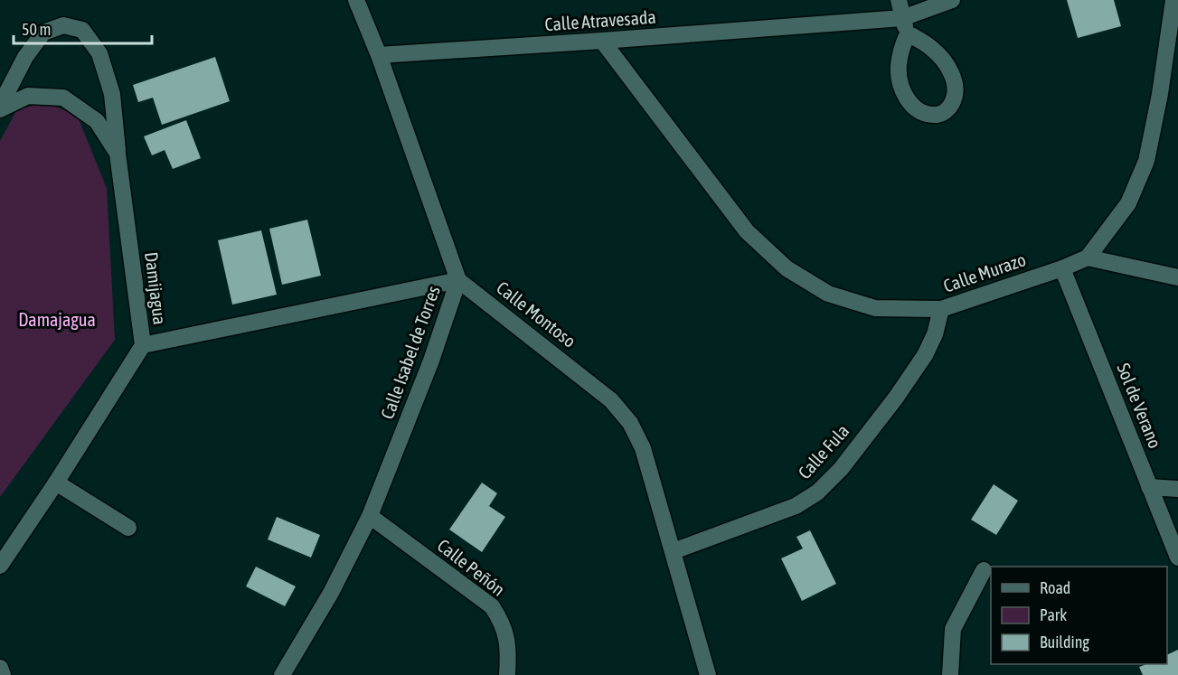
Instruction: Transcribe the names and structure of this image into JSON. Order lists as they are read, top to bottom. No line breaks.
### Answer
{"streets":{"street":["Calle Atravesada","Calle Murazo","Damijagua","Calle Montoso","Calle Isabel de Torres","Sol de Verano","Calle Fula","Calle Peñón"]},"crossings":[["Calle Atravesada","Calle Murazo"],["Calle Atravesada","Calle Isabel de Torres"],["Calle Murazo","Sol de Verano"],["Calle Murazo","Calle Fula"],["Calle Montoso","Calle Isabel de Torres"],["Calle Montoso","Calle Fula"],["Calle Isabel de Torres","Calle Peñón"]],"parks":["Damajagua"],"legend":["Road","Park","Building"],"scale_bar":"50 m"}
